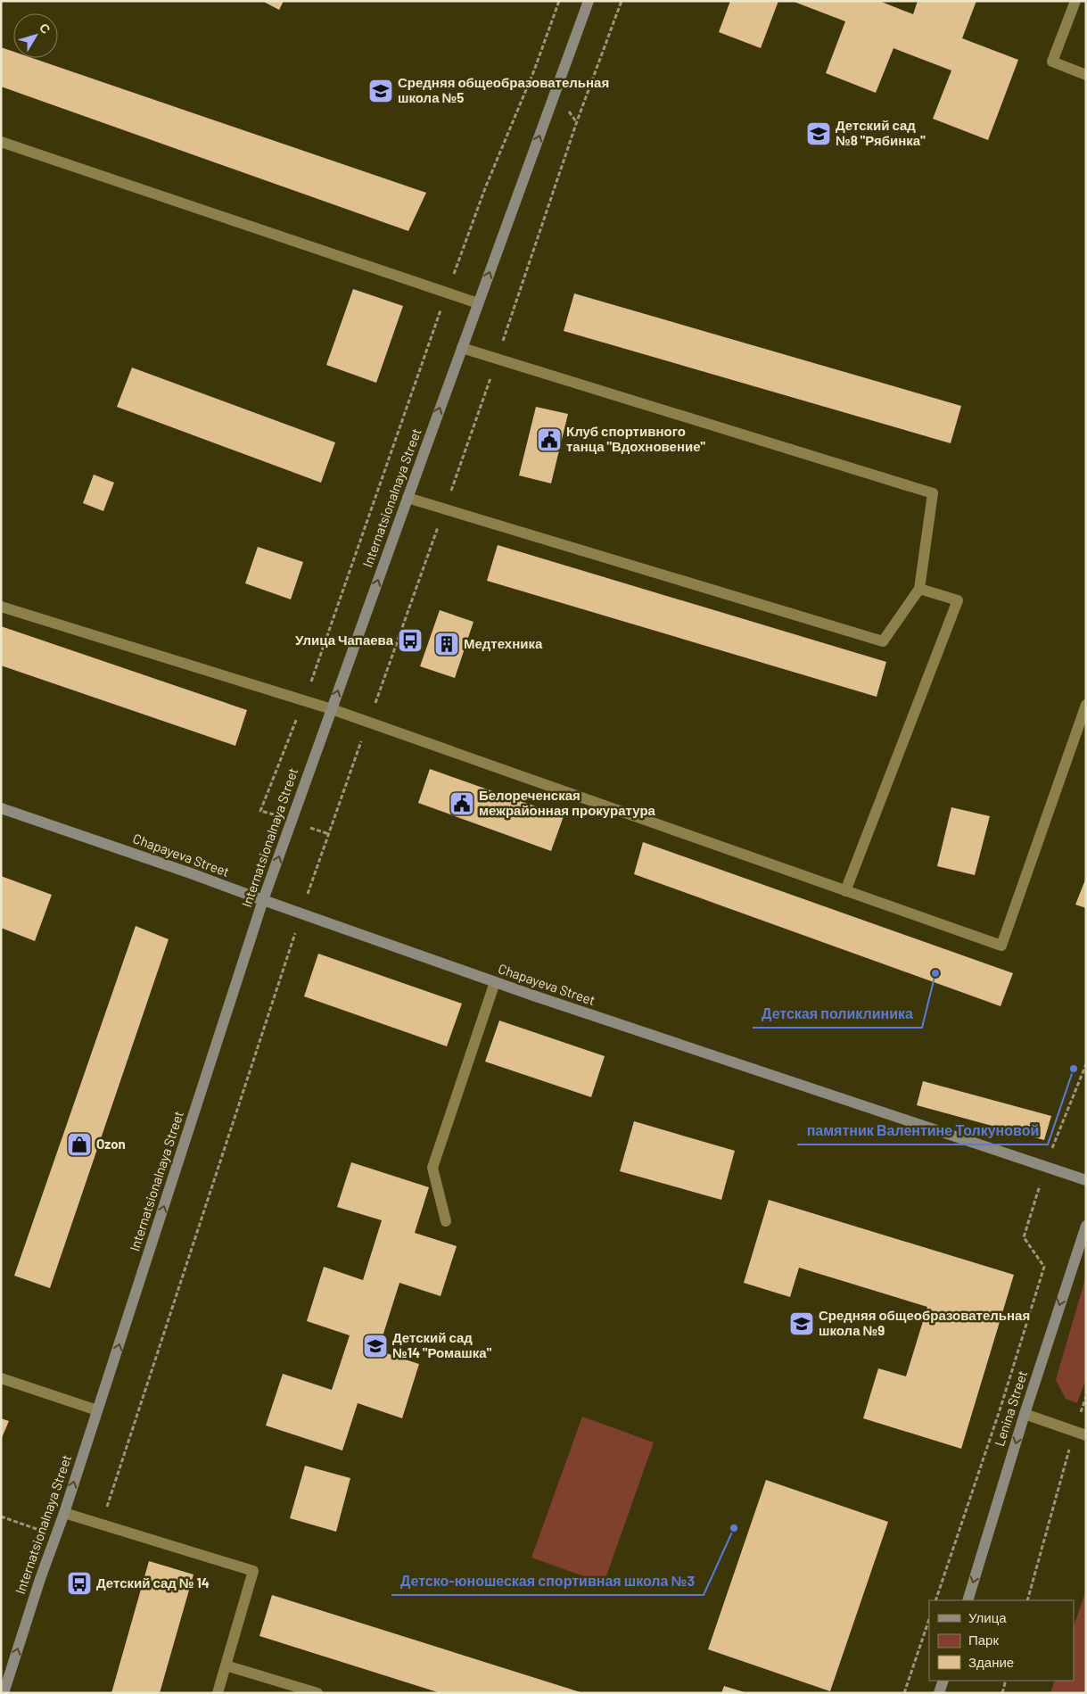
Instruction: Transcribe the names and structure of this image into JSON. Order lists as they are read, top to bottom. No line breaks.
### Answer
{"streets":{"street":["Internatsionalnaya Street","Chapayeva Street","Lenina Street"]},"crossings":[["Internatsionalnaya Street","Chapayeva Street"]],"one_way":["Internatsionalnaya Street","Lenina Street"],"places":{"school or university":["Средняя общеобразовательная школа №5","Детский сад №8 \"Рябинка\"","Средняя общеобразовательная школа №9","Детский сад №14 \"Ромашка\""],"public building":["Клуб спортивного танца \"Вдохновение\"","Белореченская межрайонная прокуратура"],"bus stop":["Улица Чапаева","Детский сад № 14"],"building":["Медтехника"],"other":["Детская поликлиника","памятник Валентине Толкуновой","Детско-юношеская спортивная школа №3"],"shop":["Ozon"]},"legend":["Улица","Парк","Здание"],"north":"top right"}
